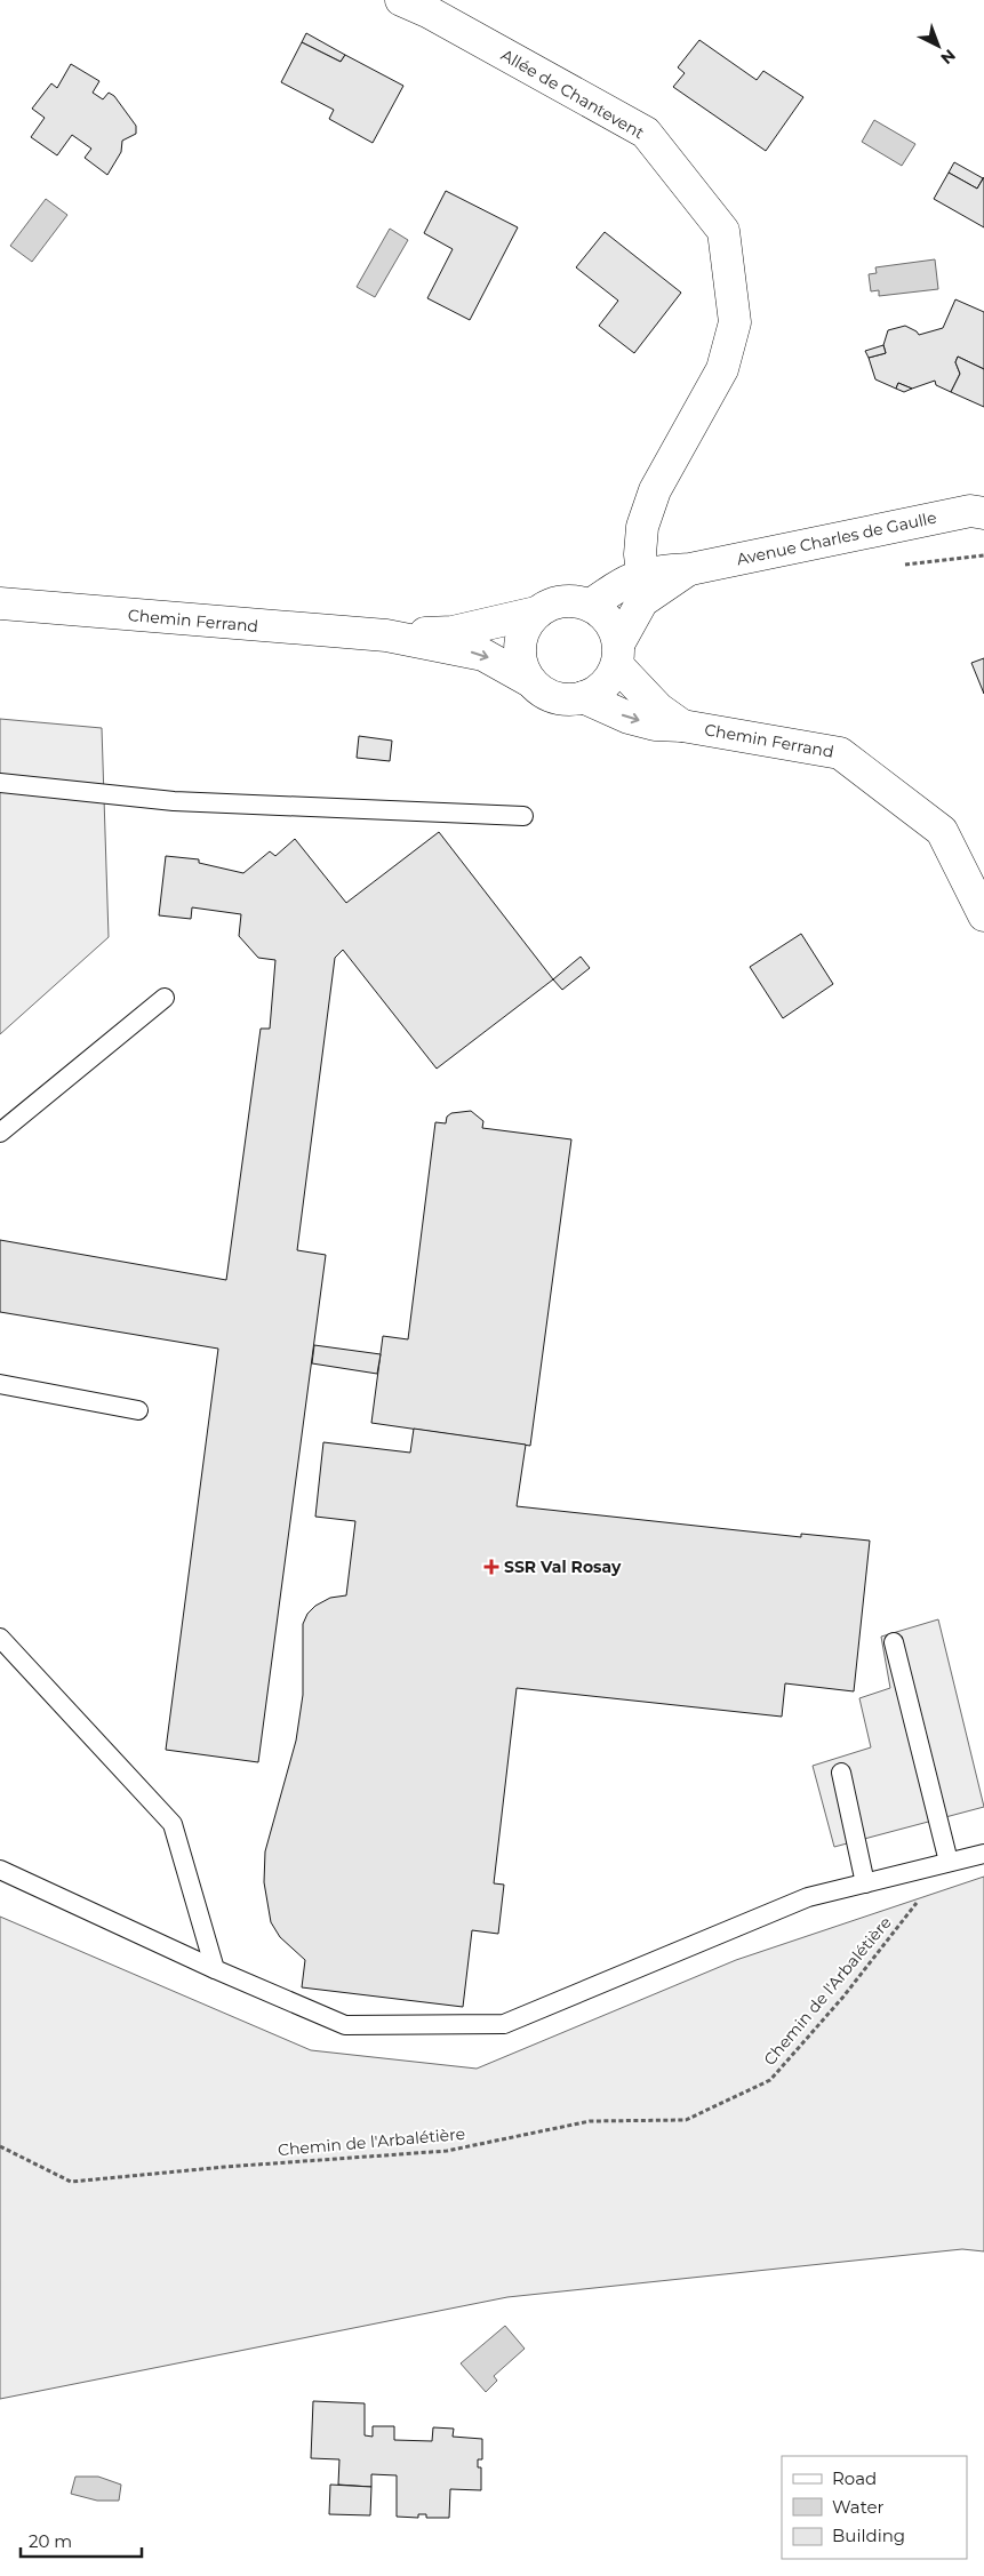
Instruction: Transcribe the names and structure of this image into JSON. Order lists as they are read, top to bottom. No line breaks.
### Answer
{"streets":{"street":["Allée de Chantevent","Avenue Charles de Gaulle","Chemin Ferrand"],"path":["Chemin de l'Arbalétière"]},"crossings":[["Allée de Chantevent","Avenue Charles de Gaulle"],["Avenue Charles de Gaulle","Chemin Ferrand"]],"places":{"health":["SSR Val Rosay"]},"legend":["Road","Water","Building"],"scale_bar":"20 m","north":"bottom right"}
